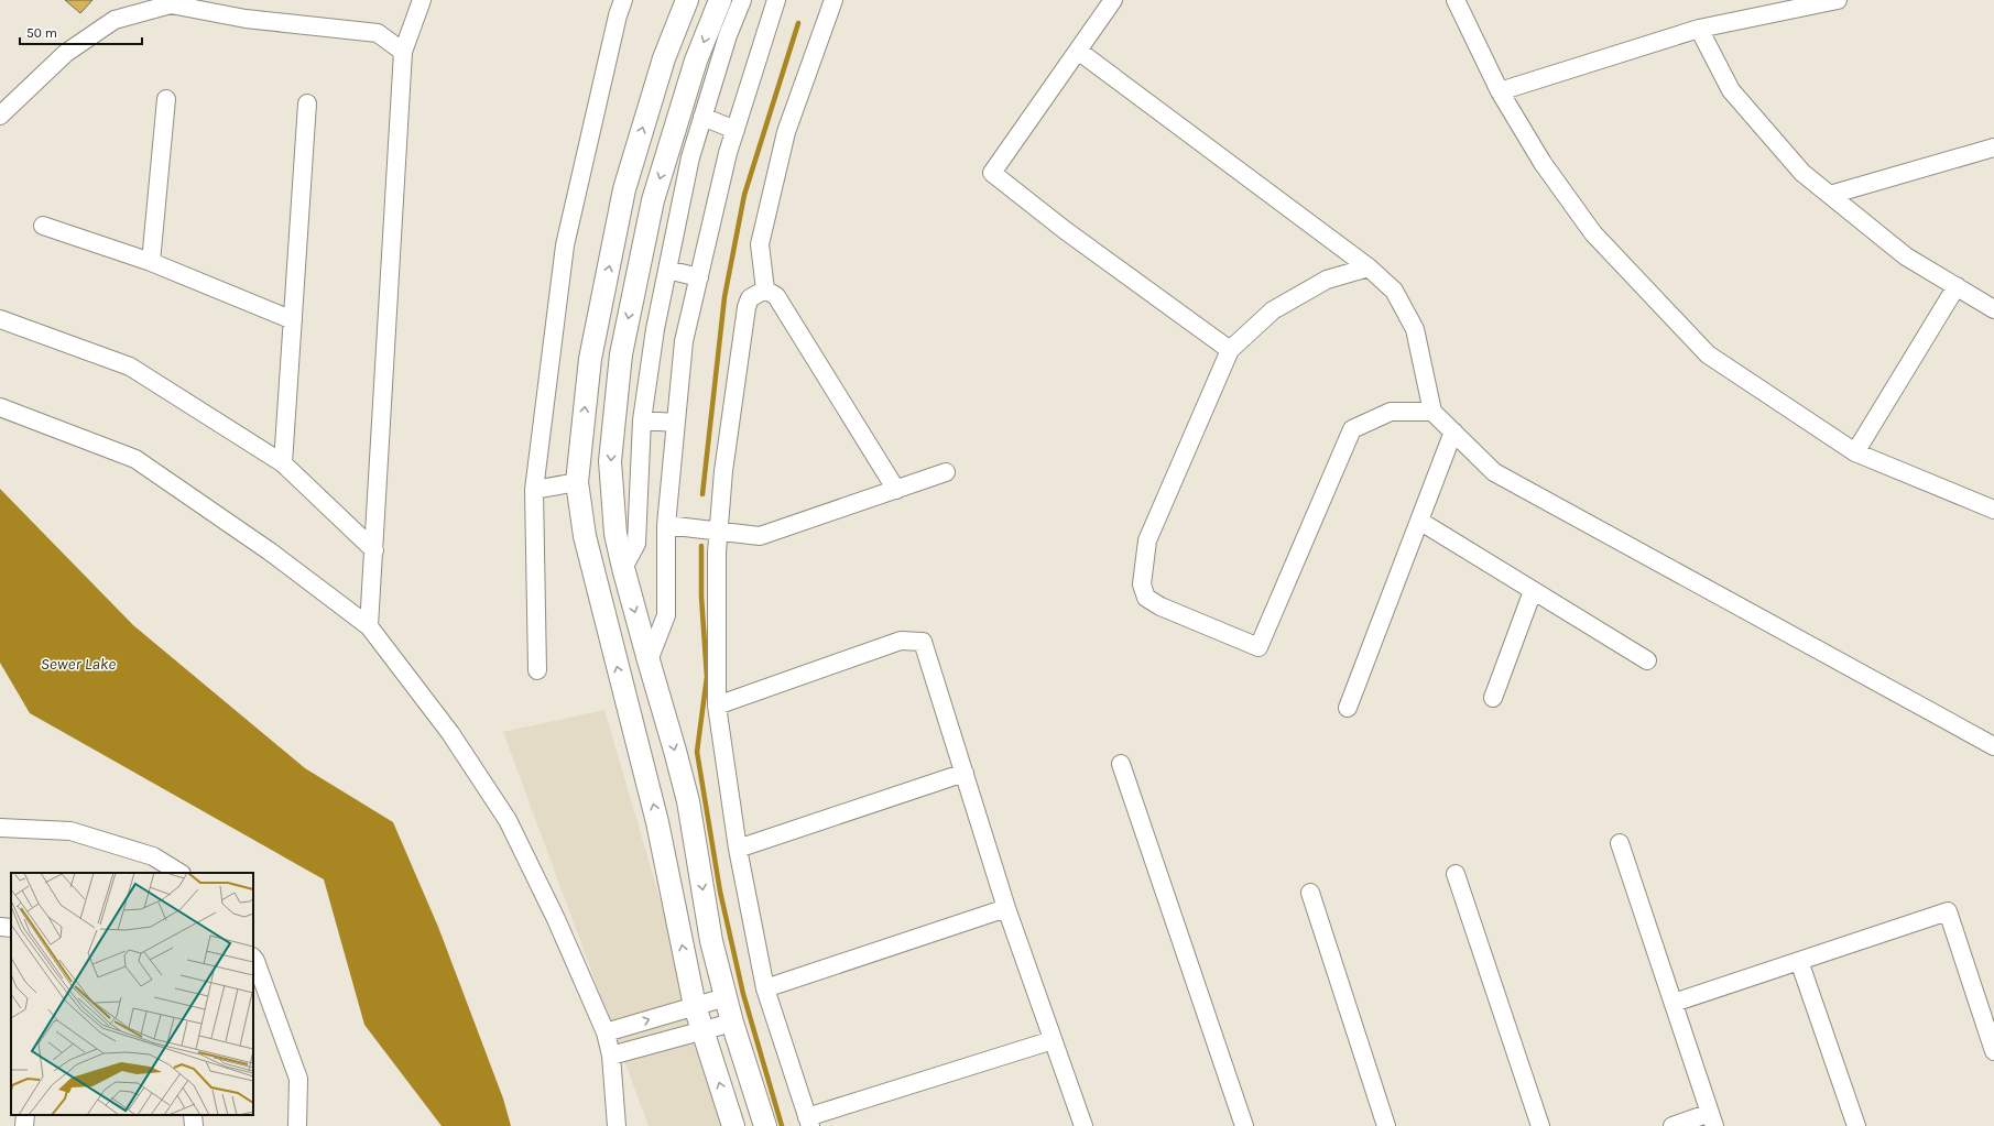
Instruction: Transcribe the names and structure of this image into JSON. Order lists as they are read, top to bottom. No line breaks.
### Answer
{"water":["Sewer Lake"],"scale_bar":"50 m"}
